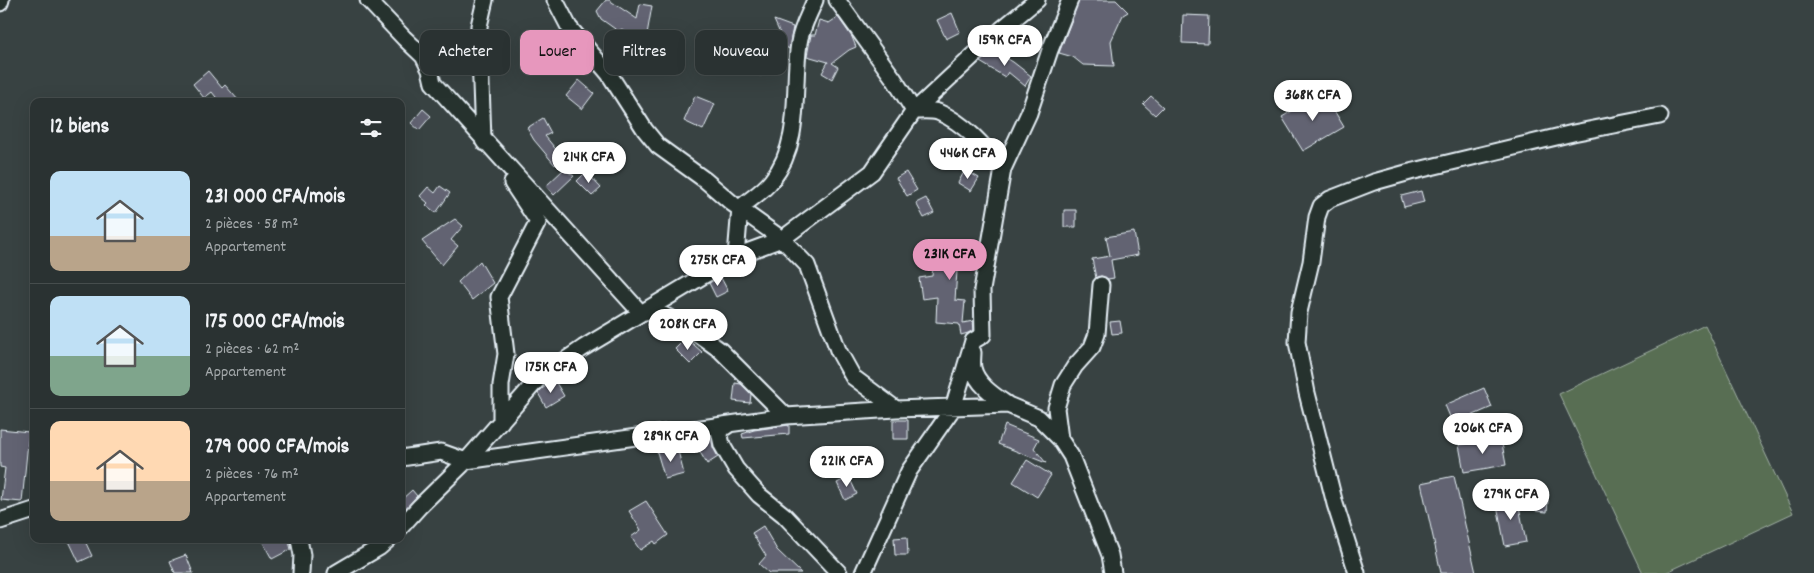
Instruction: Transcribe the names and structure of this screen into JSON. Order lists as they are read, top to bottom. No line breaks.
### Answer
{"page":{"price":["159K CFA","368K CFA","446K CFA","214K CFA","231K CFA","275K CFA","208K CFA","175K CFA","206K CFA","289K CFA","221K CFA","279K CFA"],"chip":["Acheter","Louer","Filtres","Nouveau"],"heading":"12 biens","list":[{"name":"231 000 CFA/mois","note":"2 pièces · 58 m² · Appartement"},{"name":"175 000 CFA/mois","note":"2 pièces · 62 m² · Appartement"},{"name":"279 000 CFA/mois","note":"2 pièces · 76 m² · Appartement"}]}}
